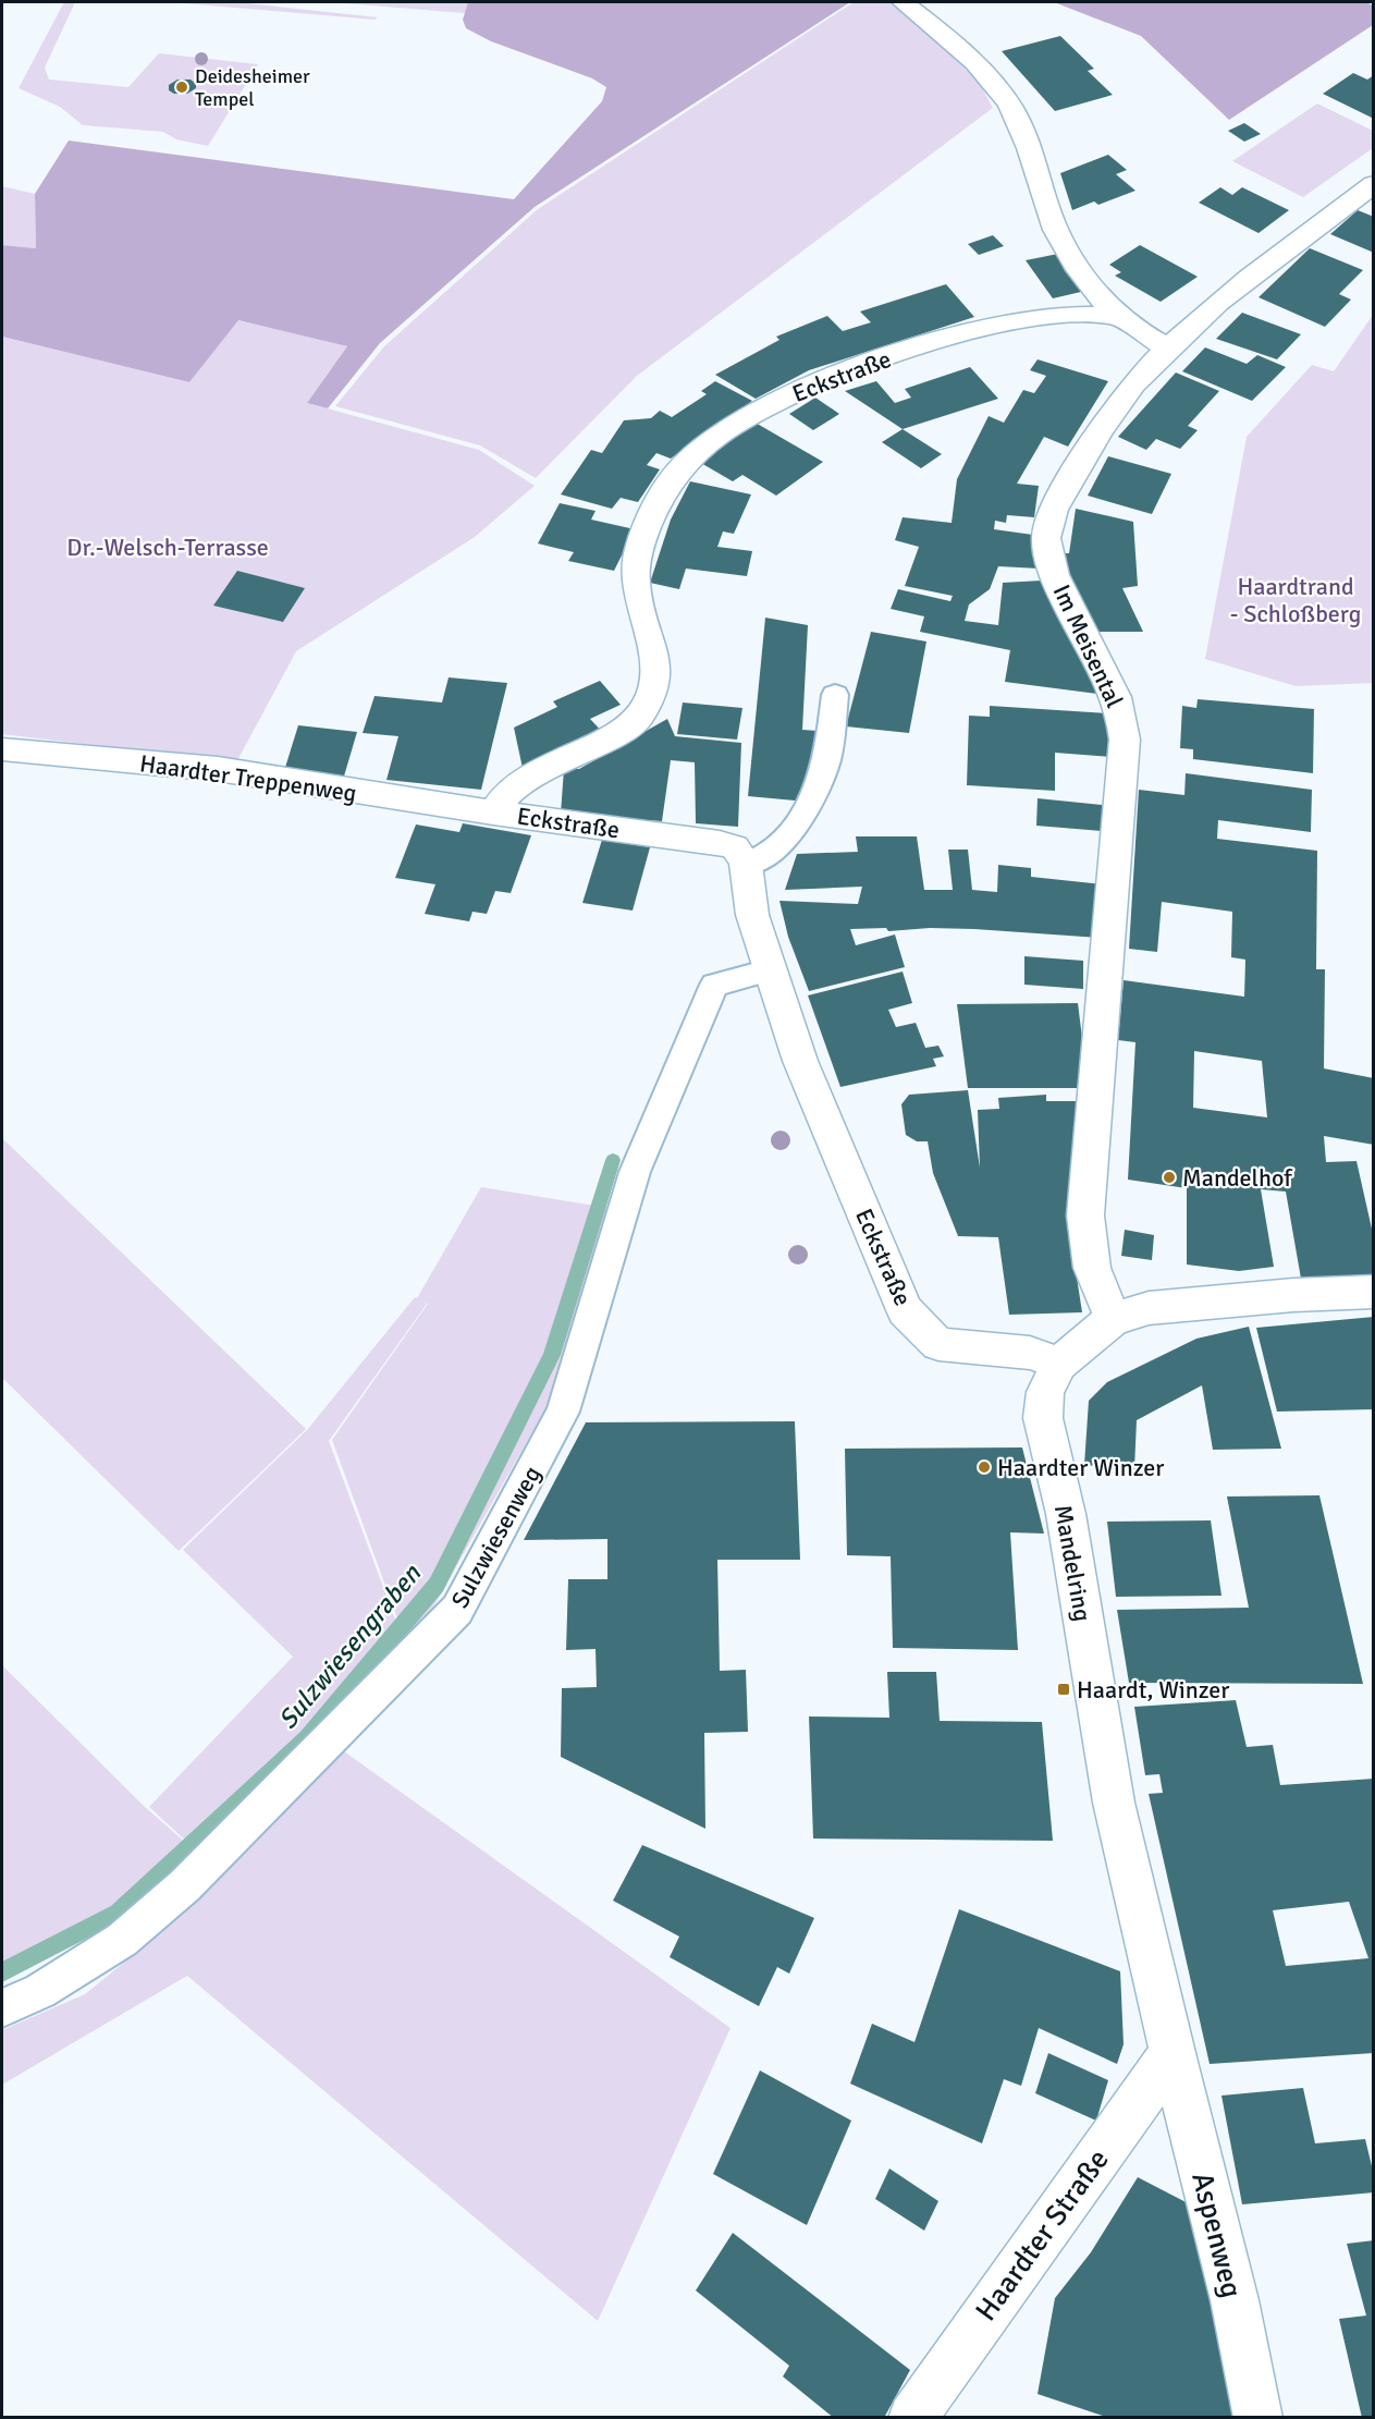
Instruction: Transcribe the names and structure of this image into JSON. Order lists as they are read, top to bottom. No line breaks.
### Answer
{"streets":{"street":["Eckstraße","Im Meisental","Haardter Treppenweg","Mandelring","Haardter Straße","Aspenweg"],"lane":["Sulzwiesenweg"]},"crossings":[["Eckstraße","Haardter Treppenweg"],["Eckstraße","Sulzwiesenweg"],["Eckstraße","Mandelring"],["Im Meisental","Mandelring"],["Mandelring","Haardter Straße"],["Mandelring","Aspenweg"],["Haardter Straße","Aspenweg"]],"water":["Sulzwiesengraben"],"parks":["Dr.-Welsch-Terrasse","Haardtrand - Schloßberg"],"places":{"other":["Deidesheimer Tempel","Mandelhof","Haardter Winzer"],"transit":["Haardt, Winzer"]}}
